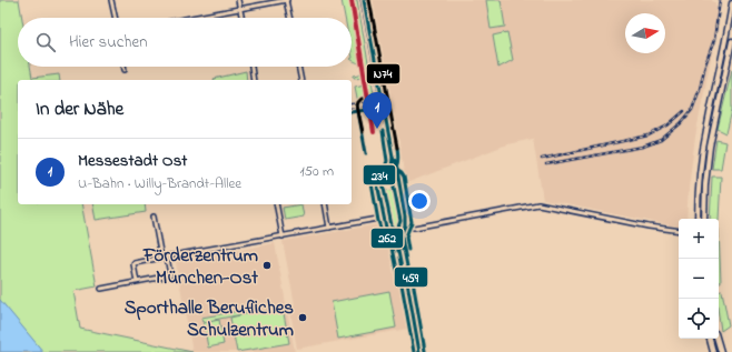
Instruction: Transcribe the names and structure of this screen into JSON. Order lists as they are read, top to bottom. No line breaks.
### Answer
{"places":["Förderzentrum München-Ost","Sporthalle Berufliches Schulzentrum"],"lines":["transit line 234","transit line N74","transit line 262","transit line 459"],"north":"right","page":{"search":"Hier suchen","heading":"In der Nähe","pins":"1","list":[{"mark":"1","name":"Messestadt Ost","note":"U-Bahn · Willy-Brandt-Allee","value":"150 m"}],"map_buttons":["+","−"]}}
